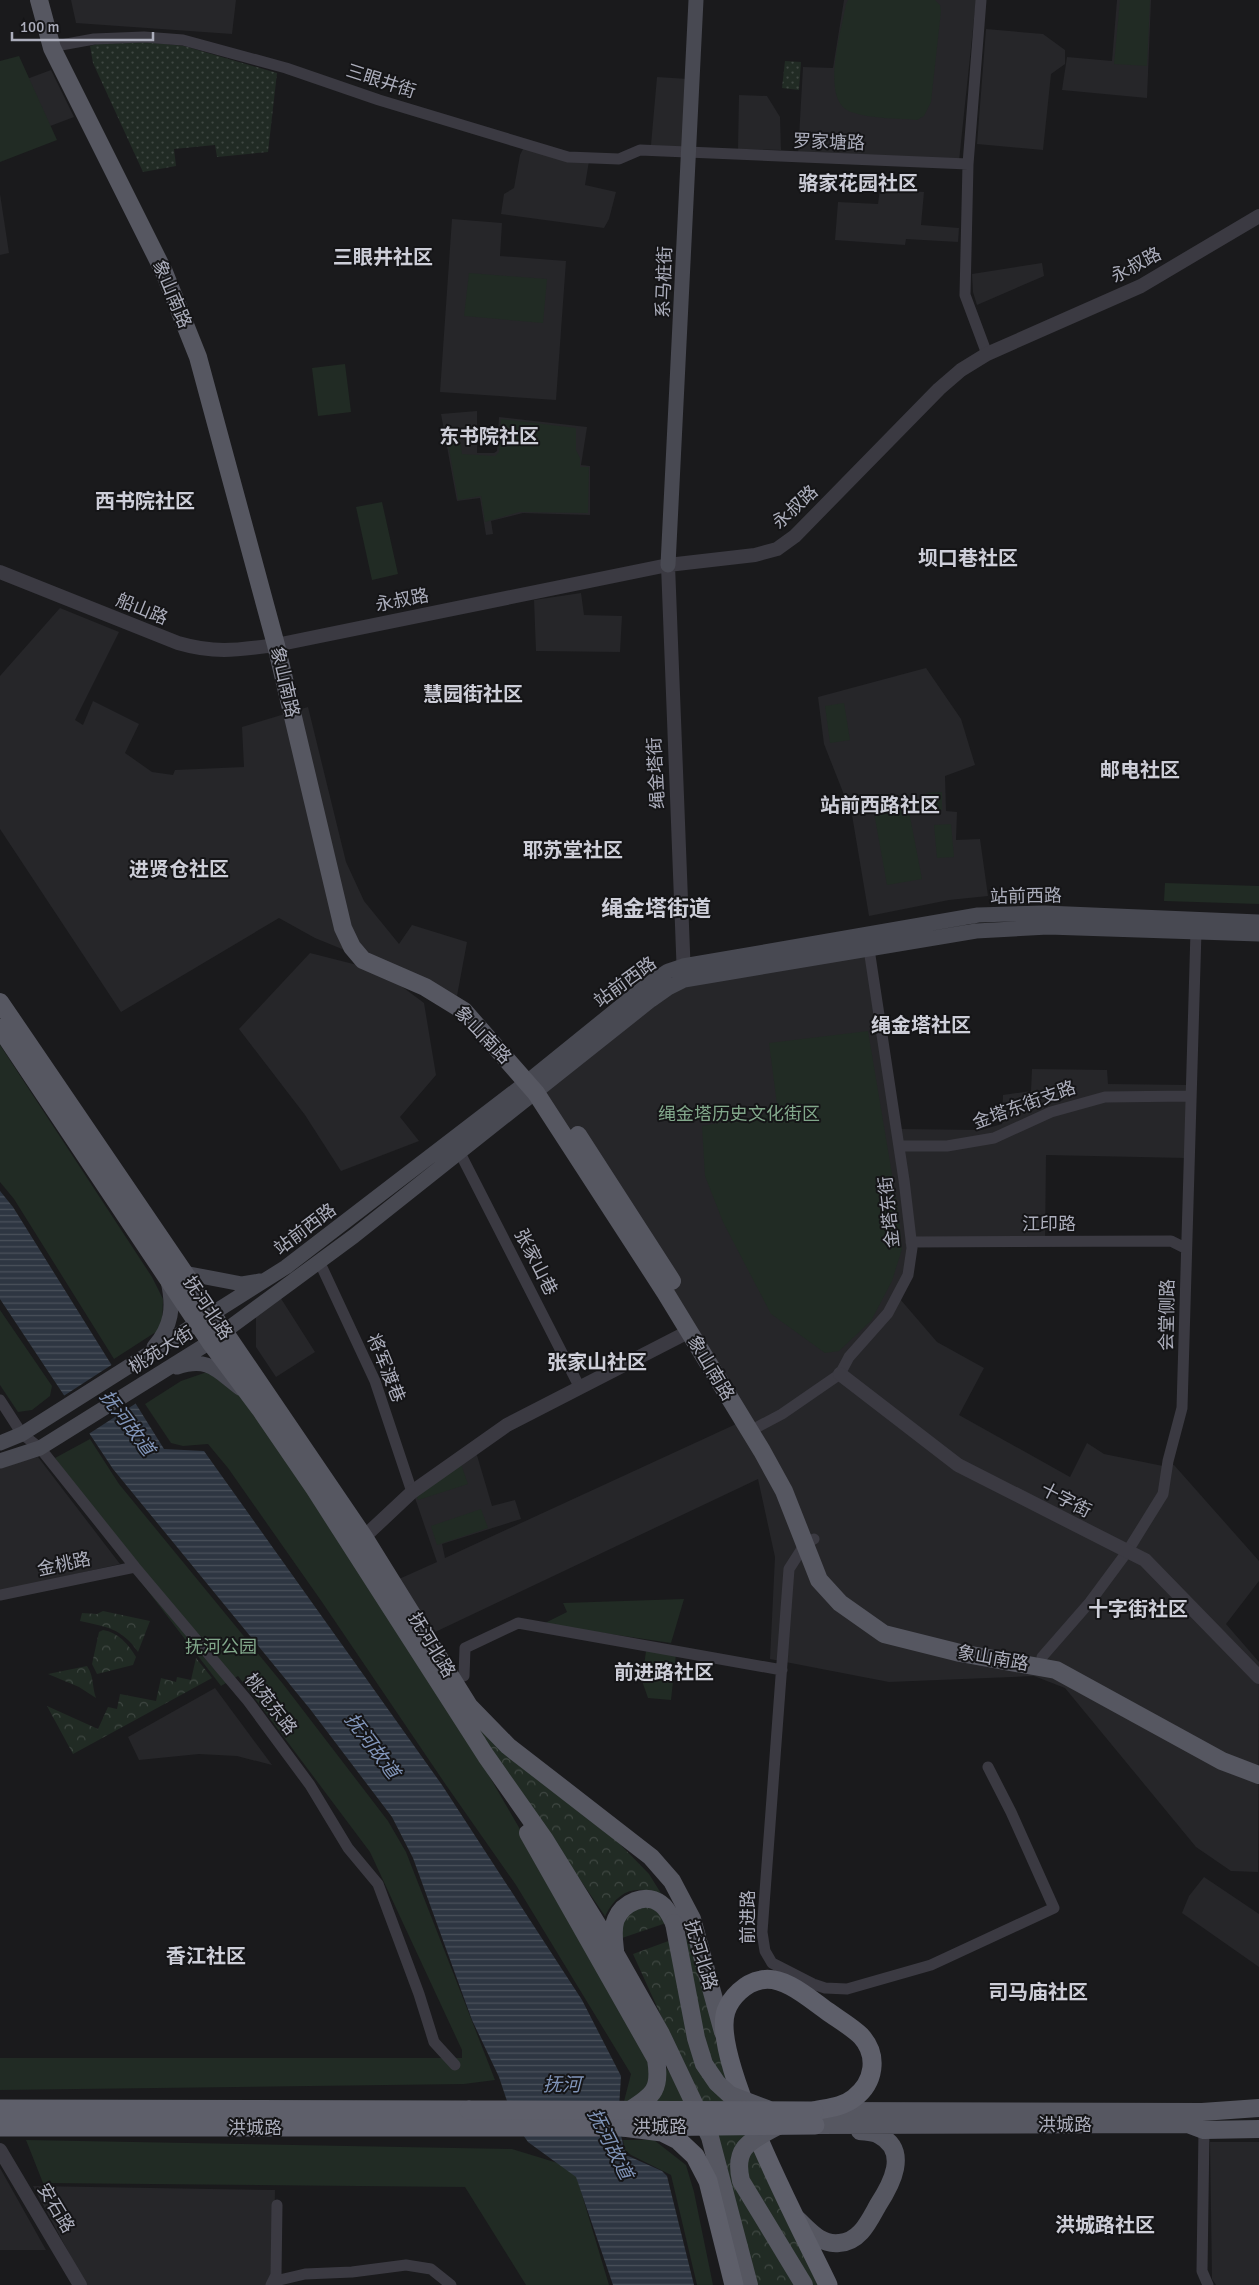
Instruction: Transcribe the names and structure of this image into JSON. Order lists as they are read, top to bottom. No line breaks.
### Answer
{"streets":{"highway":["抚河北路","洪城路"],"main road":["系马桩街","象山南路","站前西路","桃苑大街"],"street":["三眼井街","罗家塘路","永叔路","船山路","绳金塔街","金塔东街支路","金塔东街","江印路","张家山巷","会堂侧路","将军渡巷","十字街","金桃路","桃苑东路","前进路","安石路"]},"crossings":[["三眼井街","罗家塘路"],["三眼井街","系马桩街"],["三眼井街","象山南路"],["罗家塘路","系马桩街"],["永叔路","系马桩街"],["永叔路","象山南路"],["永叔路","船山路"],["永叔路","绳金塔街"],["系马桩街","绳金塔街"],["象山南路","船山路"],["象山南路","站前西路"],["象山南路","金塔东街"],["象山南路","会堂侧路"],["象山南路","前进路"],["绳金塔街","站前西路"],["站前西路","金塔东街"],["站前西路","张家山巷"],["站前西路","抚河北路"],["站前西路","会堂侧路"],["站前西路","桃苑大街"],["站前西路","将军渡巷"],["金塔东街支路","金塔东街"],["金塔东街支路","会堂侧路"],["金塔东街","江印路"],["金塔东街","十字街"],["江印路","会堂侧路"],["抚河北路","桃苑大街"],["会堂侧路","十字街"],["桃苑大街","桃苑东路"],["金桃路","桃苑东路"]],"districts":["骆家花园社区","三眼井社区","东书院社区","西书院社区","坝口巷社区","慧园街社区","邮电社区","站前西路社区","耶苏堂社区","进贤仓社区","绳金塔街道","绳金塔社区","张家山社区","十字街社区","前进路社区","香江社区","司马庙社区","洪城路社区"],"water":["抚河故道","抚河"],"parks":["绳金塔历史文化街区","抚河公园"],"scale_bar":"100 m"}
